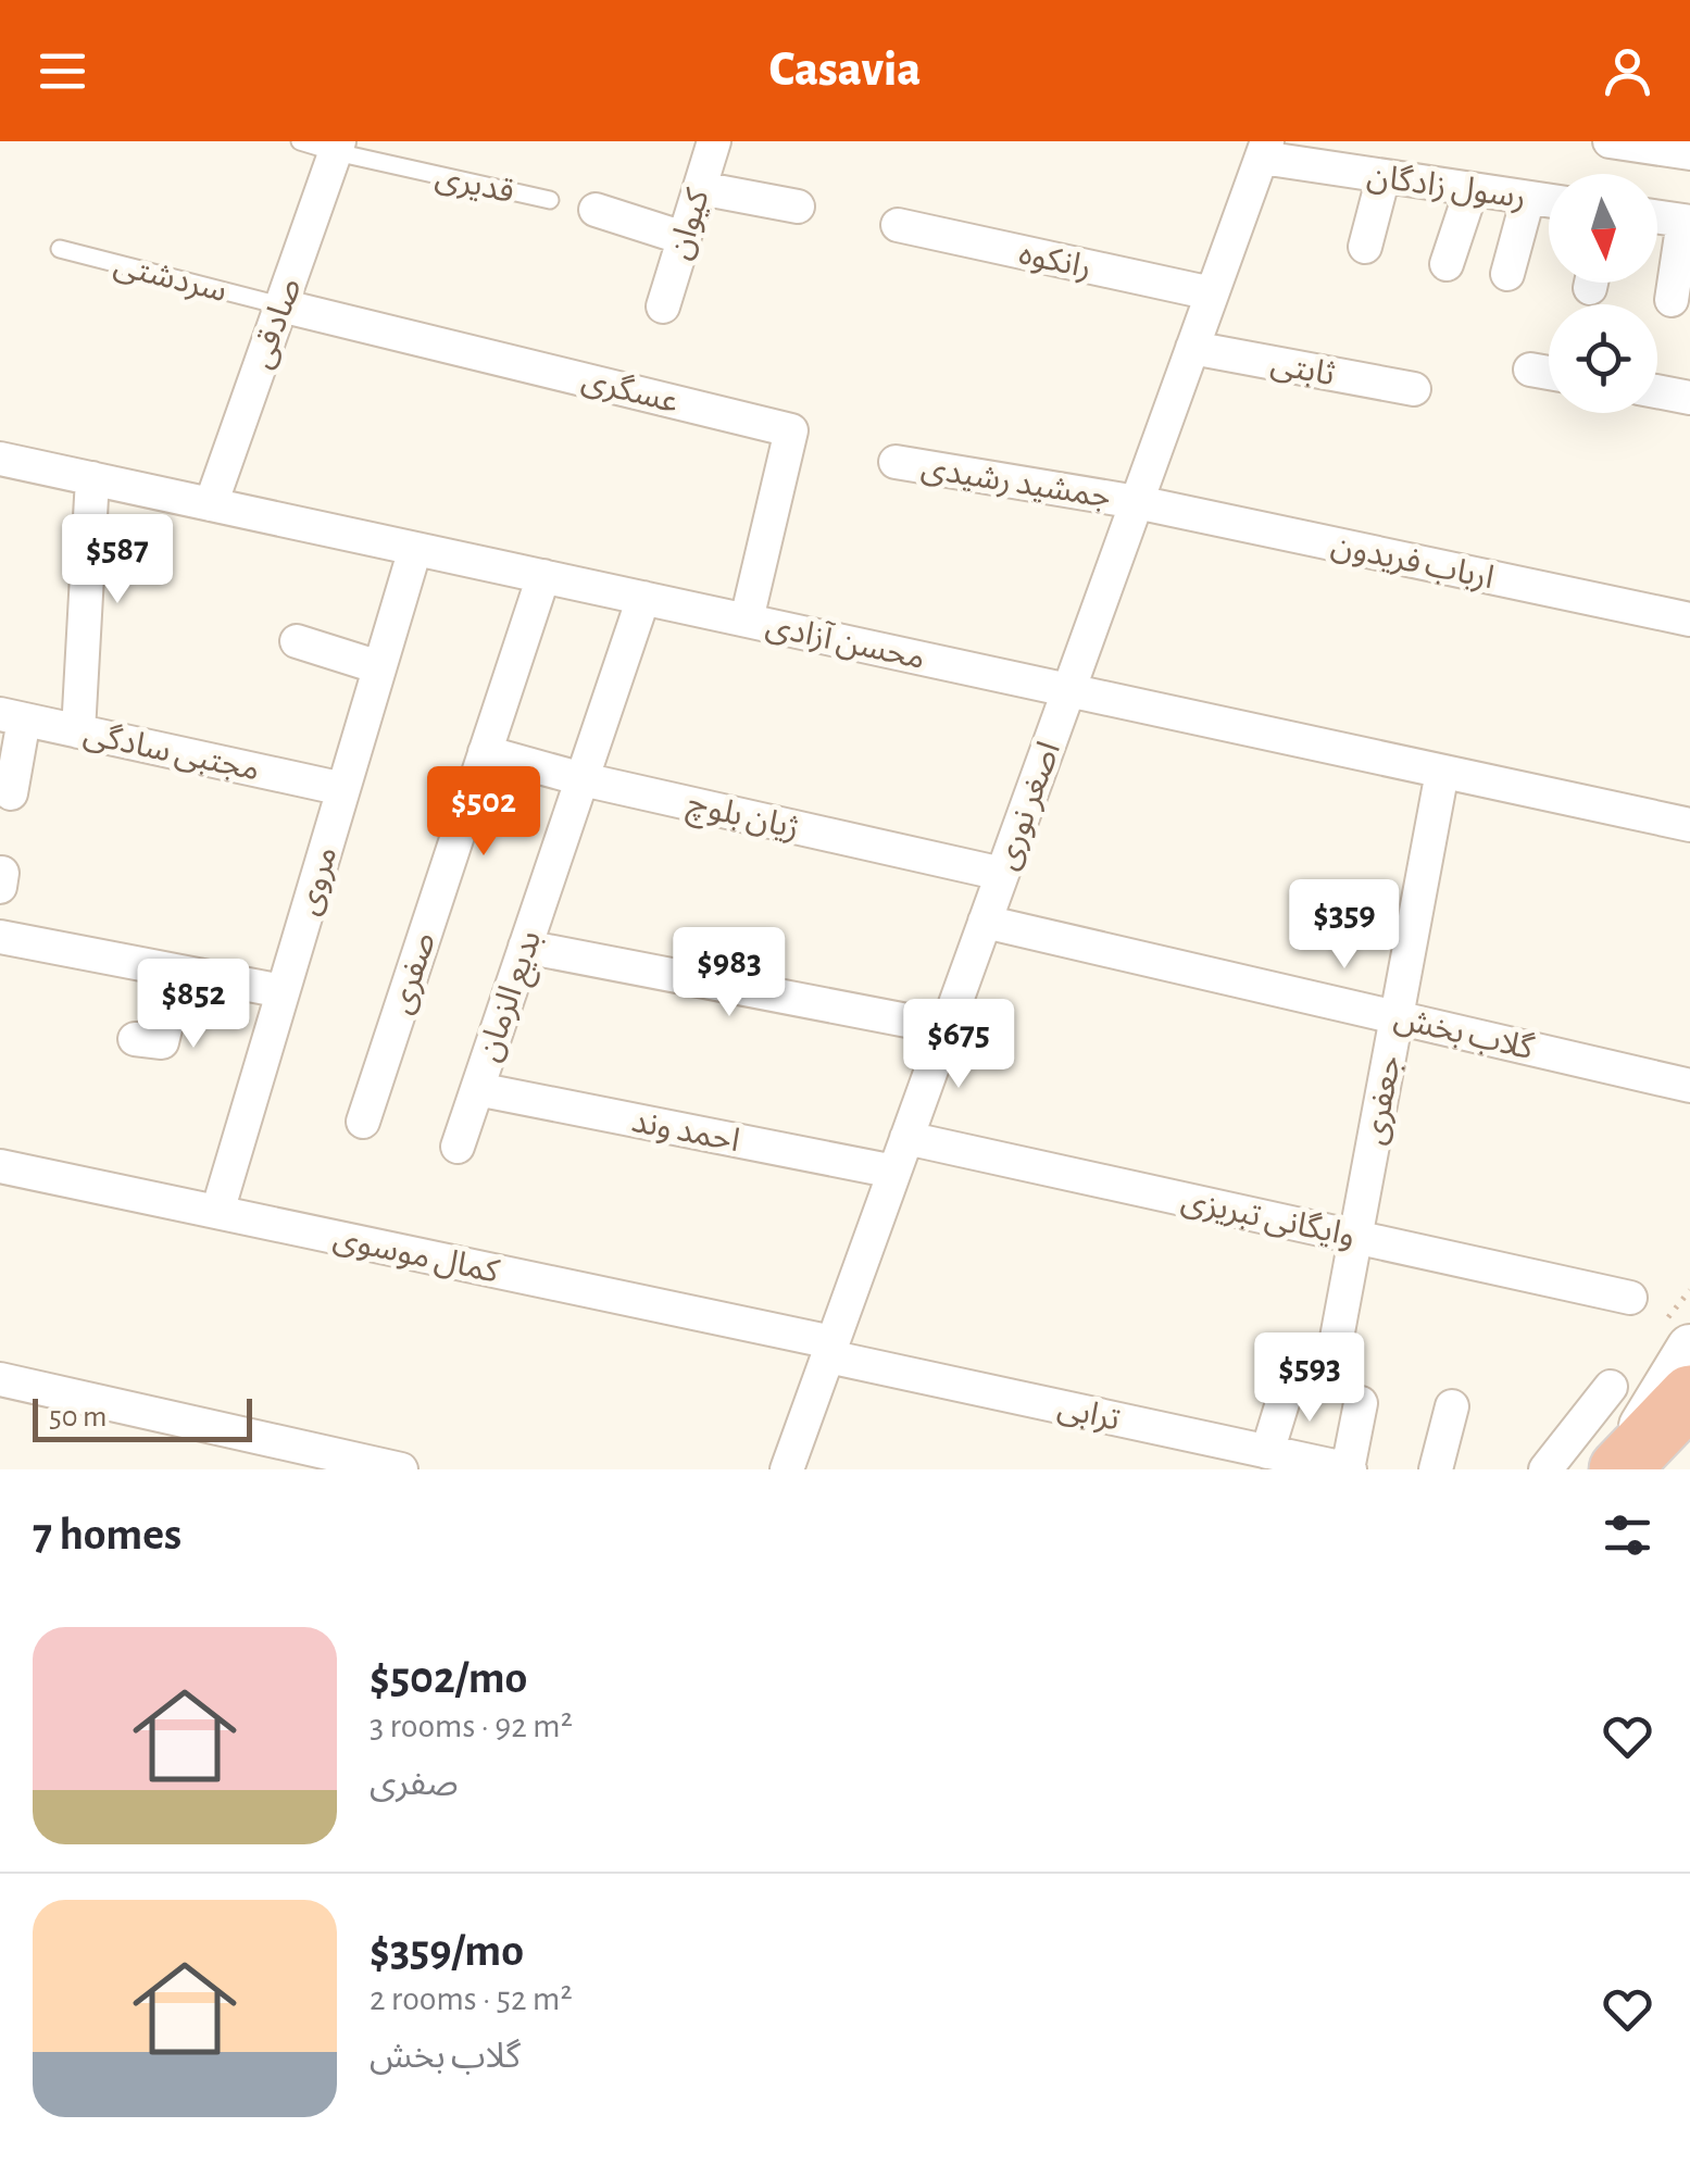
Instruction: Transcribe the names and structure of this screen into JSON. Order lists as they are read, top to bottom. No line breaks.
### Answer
{"streets":{"street":["رسول زادگان","کیوان","رانکوه","صادقی","ثابتی","عسگری","جمشید رشیدی","ارباب فریدون","محسن آزادی","مجتبی سادگی","اصغر نوری","ژیان بلوچ","مروی","صفری","بدیع الزمان","گلاب بخش","جعفری","احمد وند","وایگانی تبریزی","کمال موسوی","ترابی"],"lane":["قدیری","سردشتی"]},"crossings":[["قدیری","صادقی"],["رسول زادگان","اصغر نوری"],["رانکوه","اصغر نوری"],["سردشتی","صادقی"],["سردشتی","عسگری"],["صادقی","عسگری"],["صادقی","محسن آزادی"],["ثابتی","اصغر نوری"],["عسگری","محسن آزادی"],["جمشید رشیدی","ارباب فریدون"],["جمشید رشیدی","اصغر نوری"],["ارباب فریدون","اصغر نوری"],["محسن آزادی","اصغر نوری"],["محسن آزادی","مروی"],["محسن آزادی","صفری"],["محسن آزادی","بدیع الزمان"],["محسن آزادی","جعفری"],["مجتبی سادگی","مروی"],["اصغر نوری","ژیان بلوچ"],["اصغر نوری","گلاب بخش"],["اصغر نوری","احمد وند"],["اصغر نوری","وایگانی تبریزی"],["اصغر نوری","کمال موسوی"],["اصغر نوری","ترابی"],["ژیان بلوچ","صفری"],["ژیان بلوچ","بدیع الزمان"],["مروی","کمال موسوی"],["بدیع الزمان","احمد وند"],["گلاب بخش","جعفری"],["جعفری","وایگانی تبریزی"],["کمال موسوی","ترابی"]],"scale_bar":"50 m","north":"bottom","page":{"header":"Casavia","price":["$587","$502","$359","$983","$852","$675","$593"],"scale":"50 m","heading":"7 homes","list":[{"name":"$502/mo","note":"3 rooms · 92 m² · صفری"},{"name":"$359/mo","note":"2 rooms · 52 m² · گلاب بخش"}]}}
